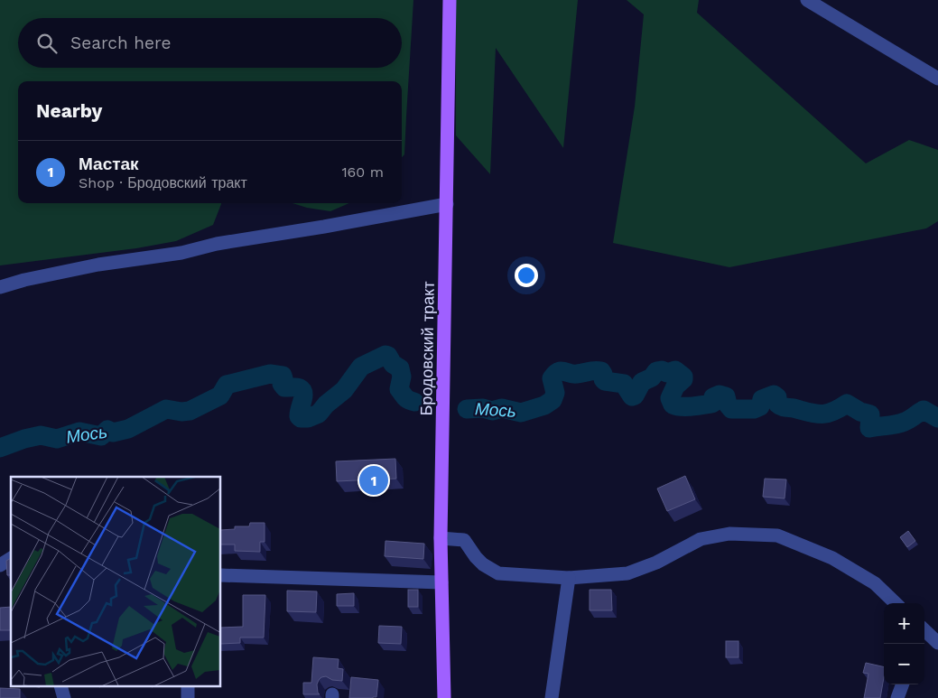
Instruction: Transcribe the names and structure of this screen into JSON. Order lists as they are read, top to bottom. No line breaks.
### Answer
{"streets":{"main road":["Бродовский тракт"]},"water":["Мось"],"page":{"search":"Search here","heading":"Nearby","list":[{"mark":"1","name":"Мастак","note":"Shop · Бродовский тракт","value":"160 m"}],"pins":"1","map_buttons":["+","−"]}}
